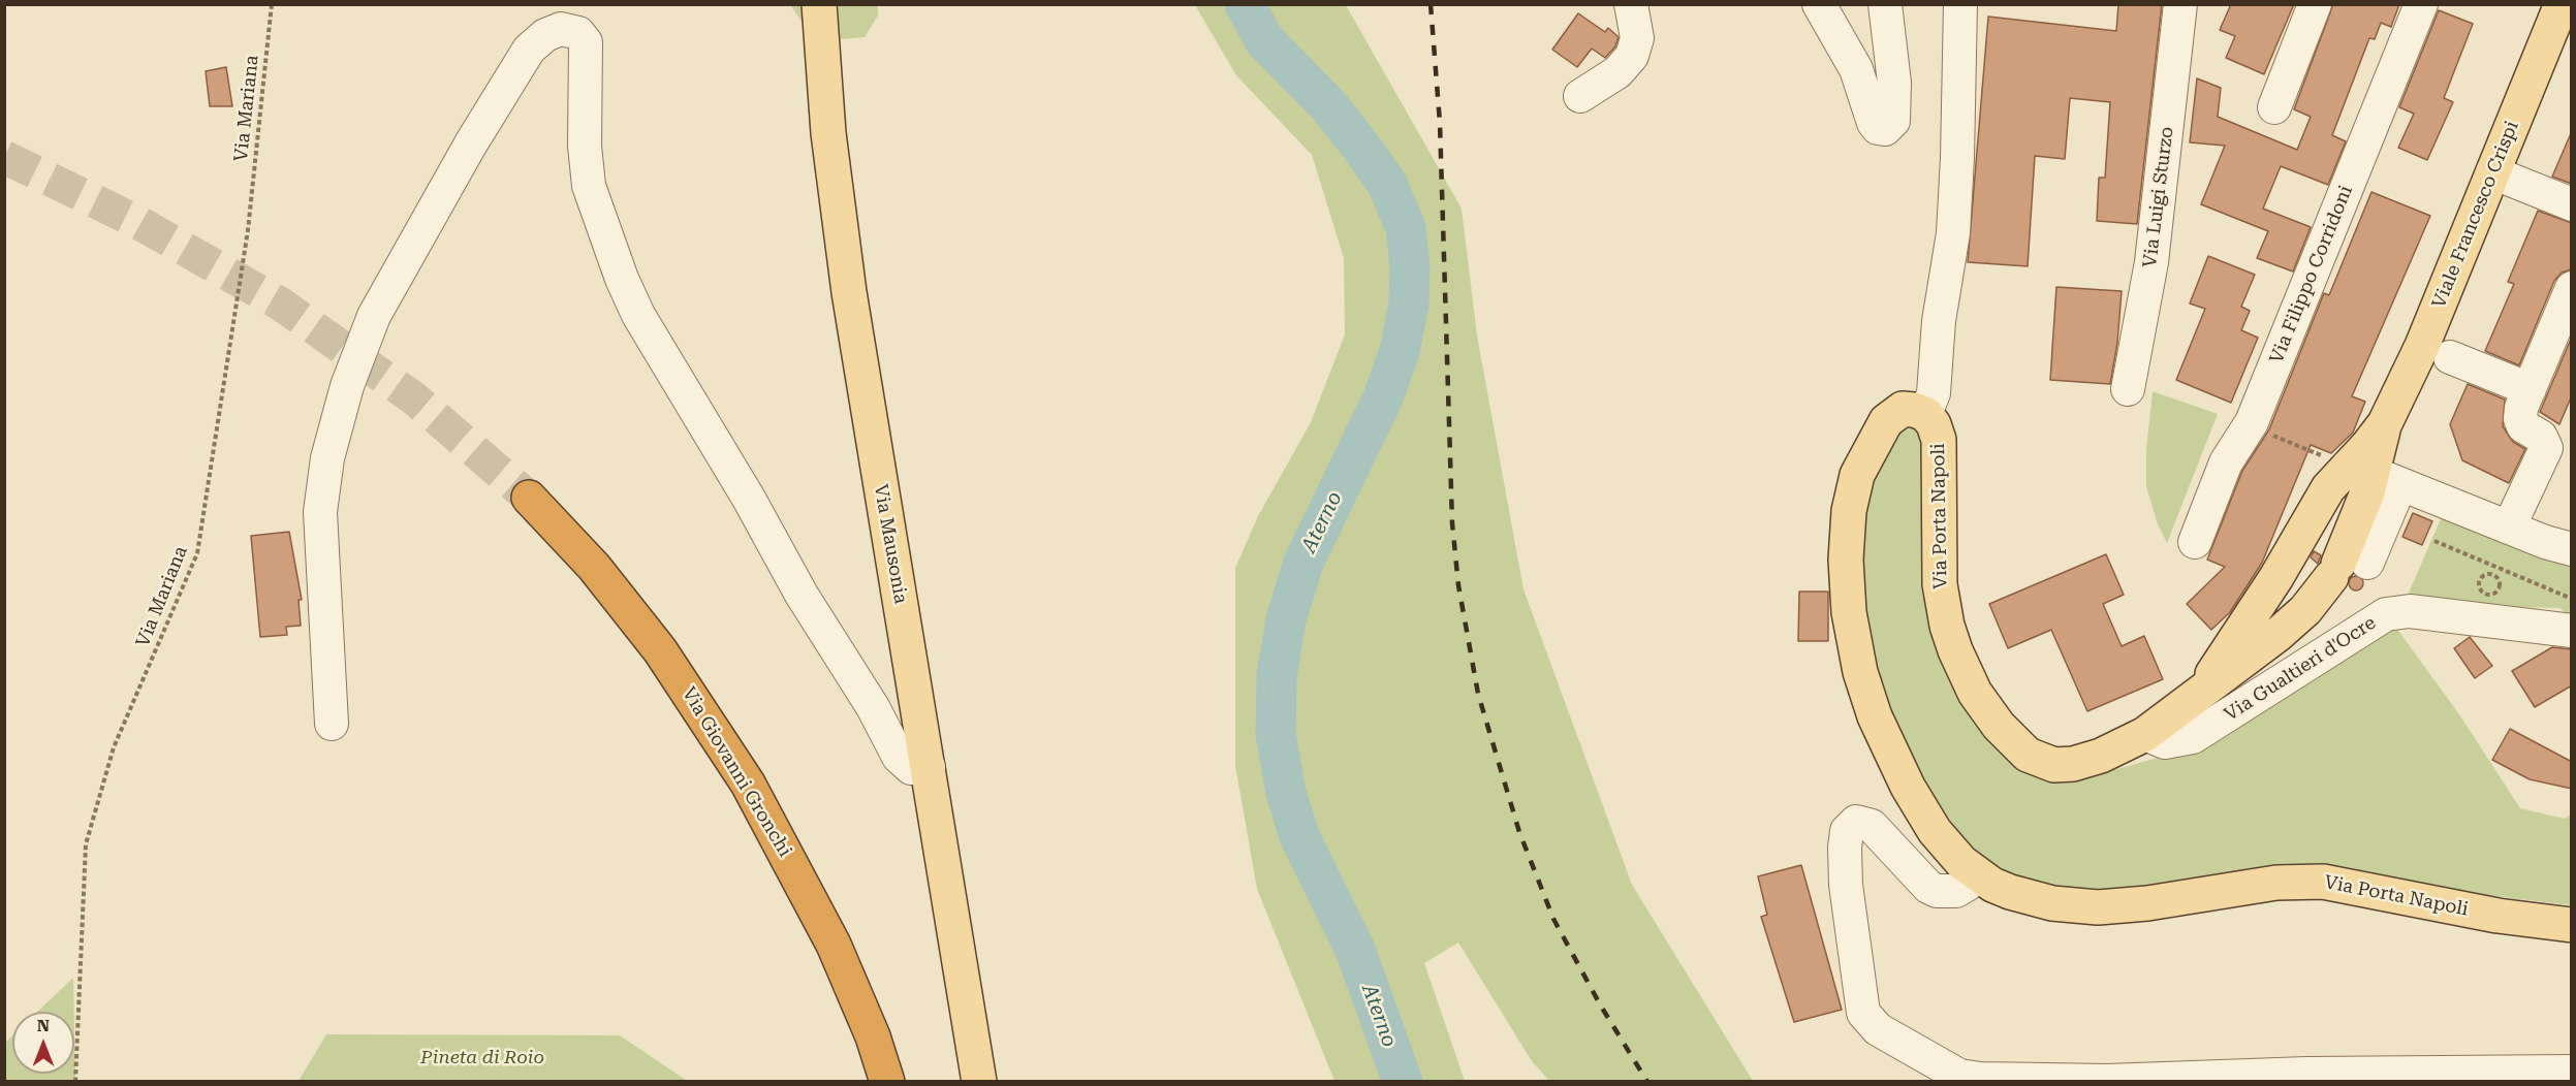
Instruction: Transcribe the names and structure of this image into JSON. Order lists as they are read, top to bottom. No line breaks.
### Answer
{"streets":{"highway":["Via Giovanni Gronchi"],"main road":["Viale Francesco Crispi","Via Porta Napoli","Via Mausonia"],"street":["Via Luigi Sturzo","Via Filippo Corridoni","Via Gualtieri d'Ocre"],"path":["Via Mariana"]},"crossings":[["Viale Francesco Crispi","Via Porta Napoli"],["Via Porta Napoli","Via Gualtieri d'Ocre"]],"water":["Aterno"],"parks":["Pineta di Roio"],"north":"top"}
